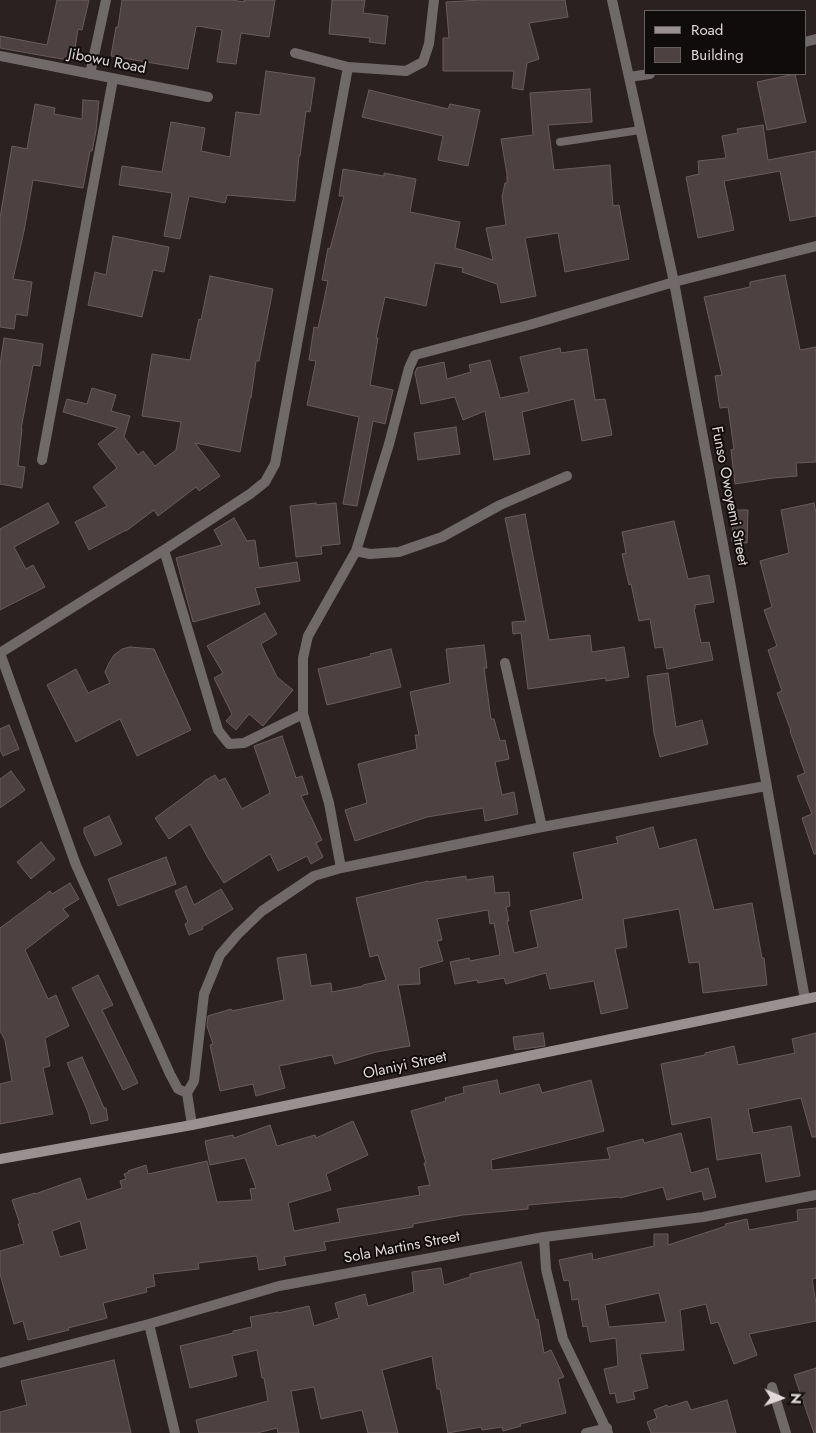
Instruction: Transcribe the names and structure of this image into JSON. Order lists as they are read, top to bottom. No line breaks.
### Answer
{"streets":{"street":["Jibowu Road","Funso Owoyemi Street","Olaniyi Street","Sola Martins Street"]},"crossings":[["Funso Owoyemi Street","Olaniyi Street"]],"legend":["Road","Building"],"north":"right"}
